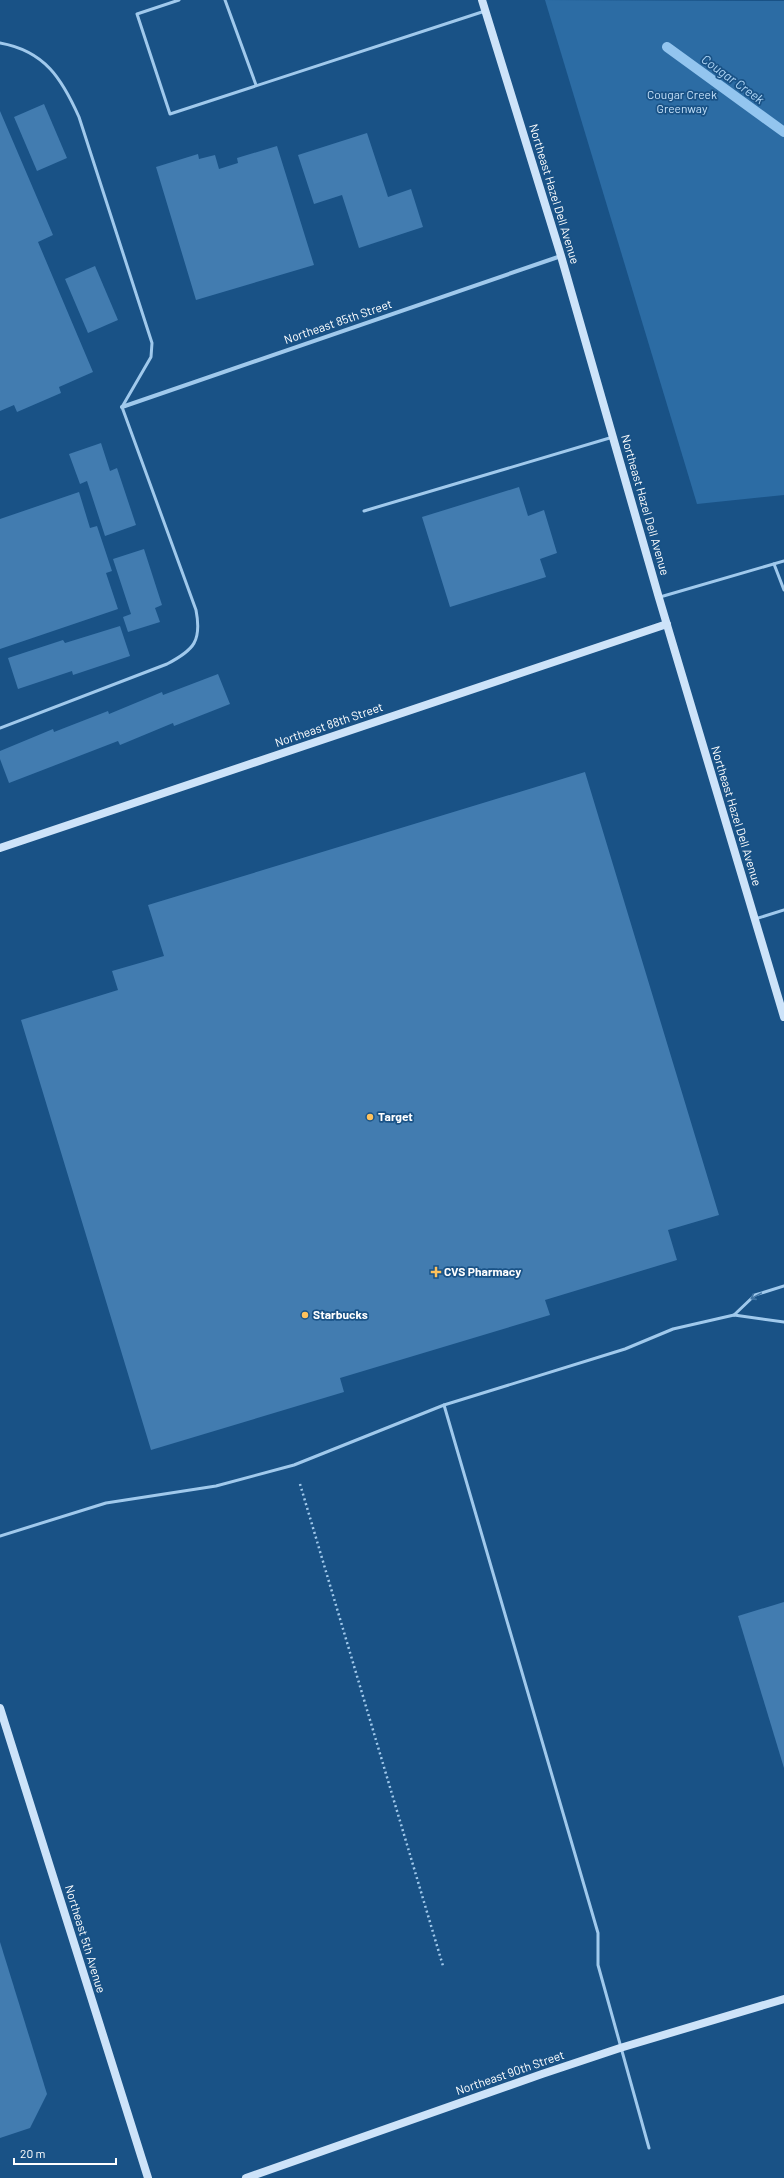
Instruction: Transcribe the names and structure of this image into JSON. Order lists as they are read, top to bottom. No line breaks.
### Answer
{"streets":{"street":["Northeast Hazel Dell Avenue","Northeast 85th Street","Northeast 88th Street","Northeast 5th Avenue","Northeast 90th Street"]},"crossings":[["Northeast Hazel Dell Avenue","Northeast 85th Street"],["Northeast Hazel Dell Avenue","Northeast 88th Street"]],"water":["Cougar Creek"],"parks":["Cougar Creek Greenway"],"places":{"other":["Target","Starbucks"],"health":["CVS Pharmacy"]},"scale_bar":"20 m"}
